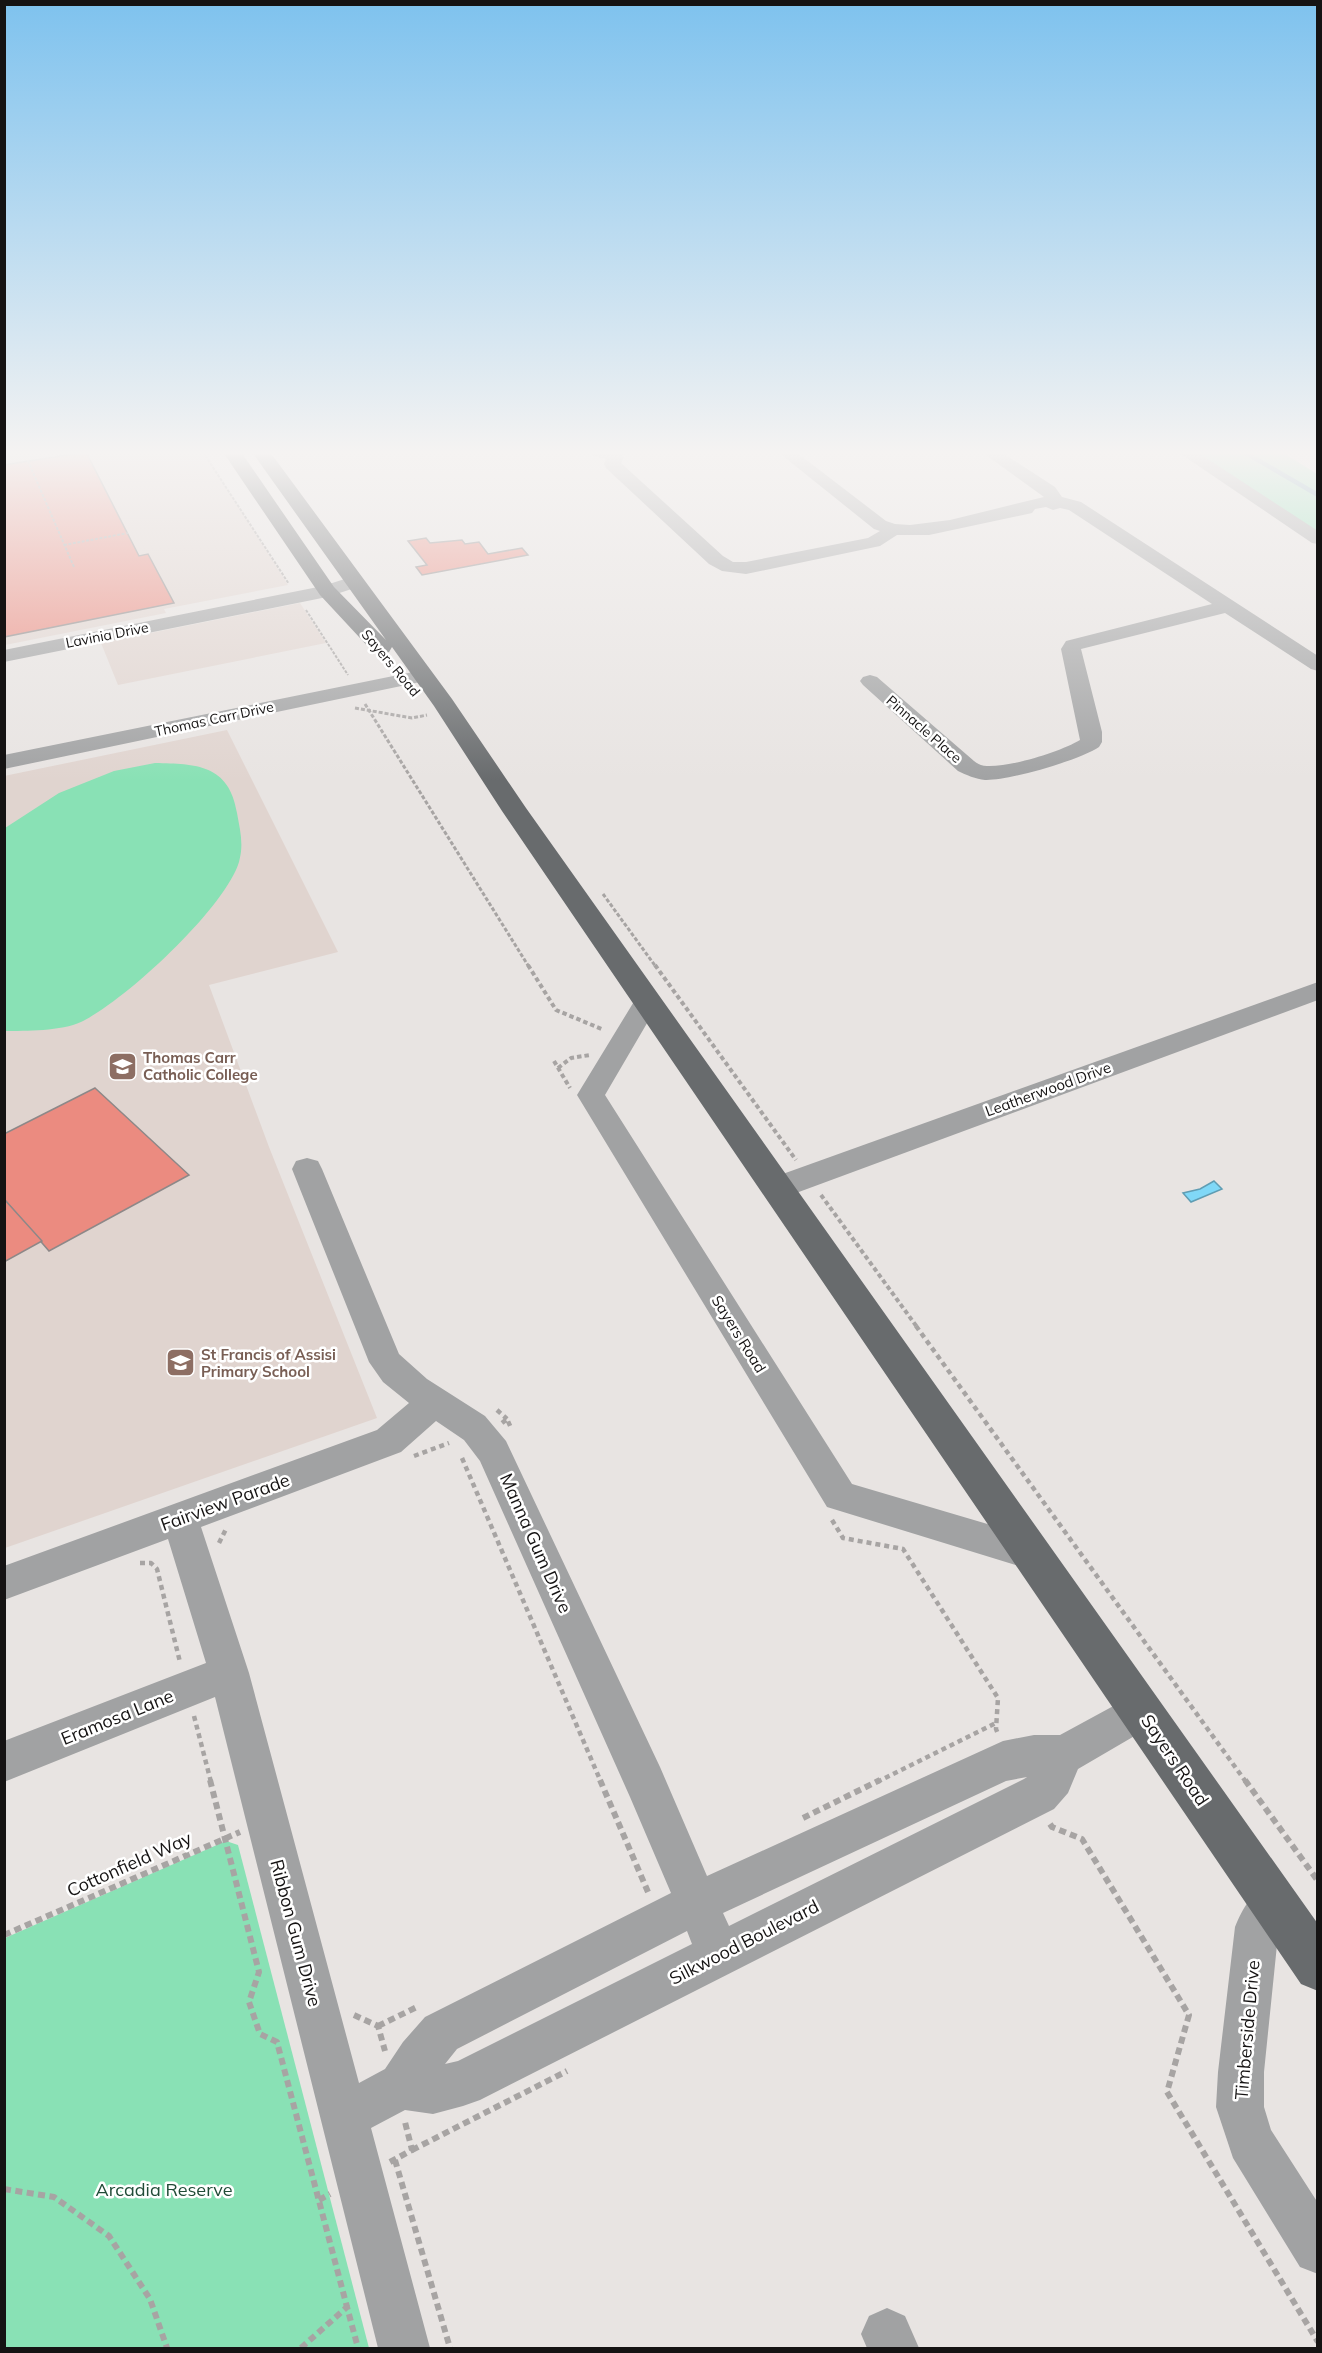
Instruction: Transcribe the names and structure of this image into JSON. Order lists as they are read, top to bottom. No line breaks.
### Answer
{"streets":{"main road":["Sayers Road"],"street":["Lavinia Drive","Thomas Carr Drive","Pinnacle Place","Leatherwood Drive","Fairview Parade","Manna Gum Drive","Eramosa Lane","Ribbon Gum Drive","Silkwood Boulevard","Timberside Drive"],"path":["Cottonfield Way"]},"crossings":[["Lavinia Drive","Sayers Road"],["Sayers Road","Thomas Carr Drive"],["Sayers Road","Leatherwood Drive"],["Sayers Road","Timberside Drive"],["Fairview Parade","Manna Gum Drive"],["Fairview Parade","Ribbon Gum Drive"],["Manna Gum Drive","Silkwood Boulevard"],["Eramosa Lane","Ribbon Gum Drive"],["Cottonfield Way","Ribbon Gum Drive"]],"parks":["Arcadia Reserve"],"places":{"school or university":["Thomas Carr Catholic College","St Francis of Assisi Primary School"]}}
